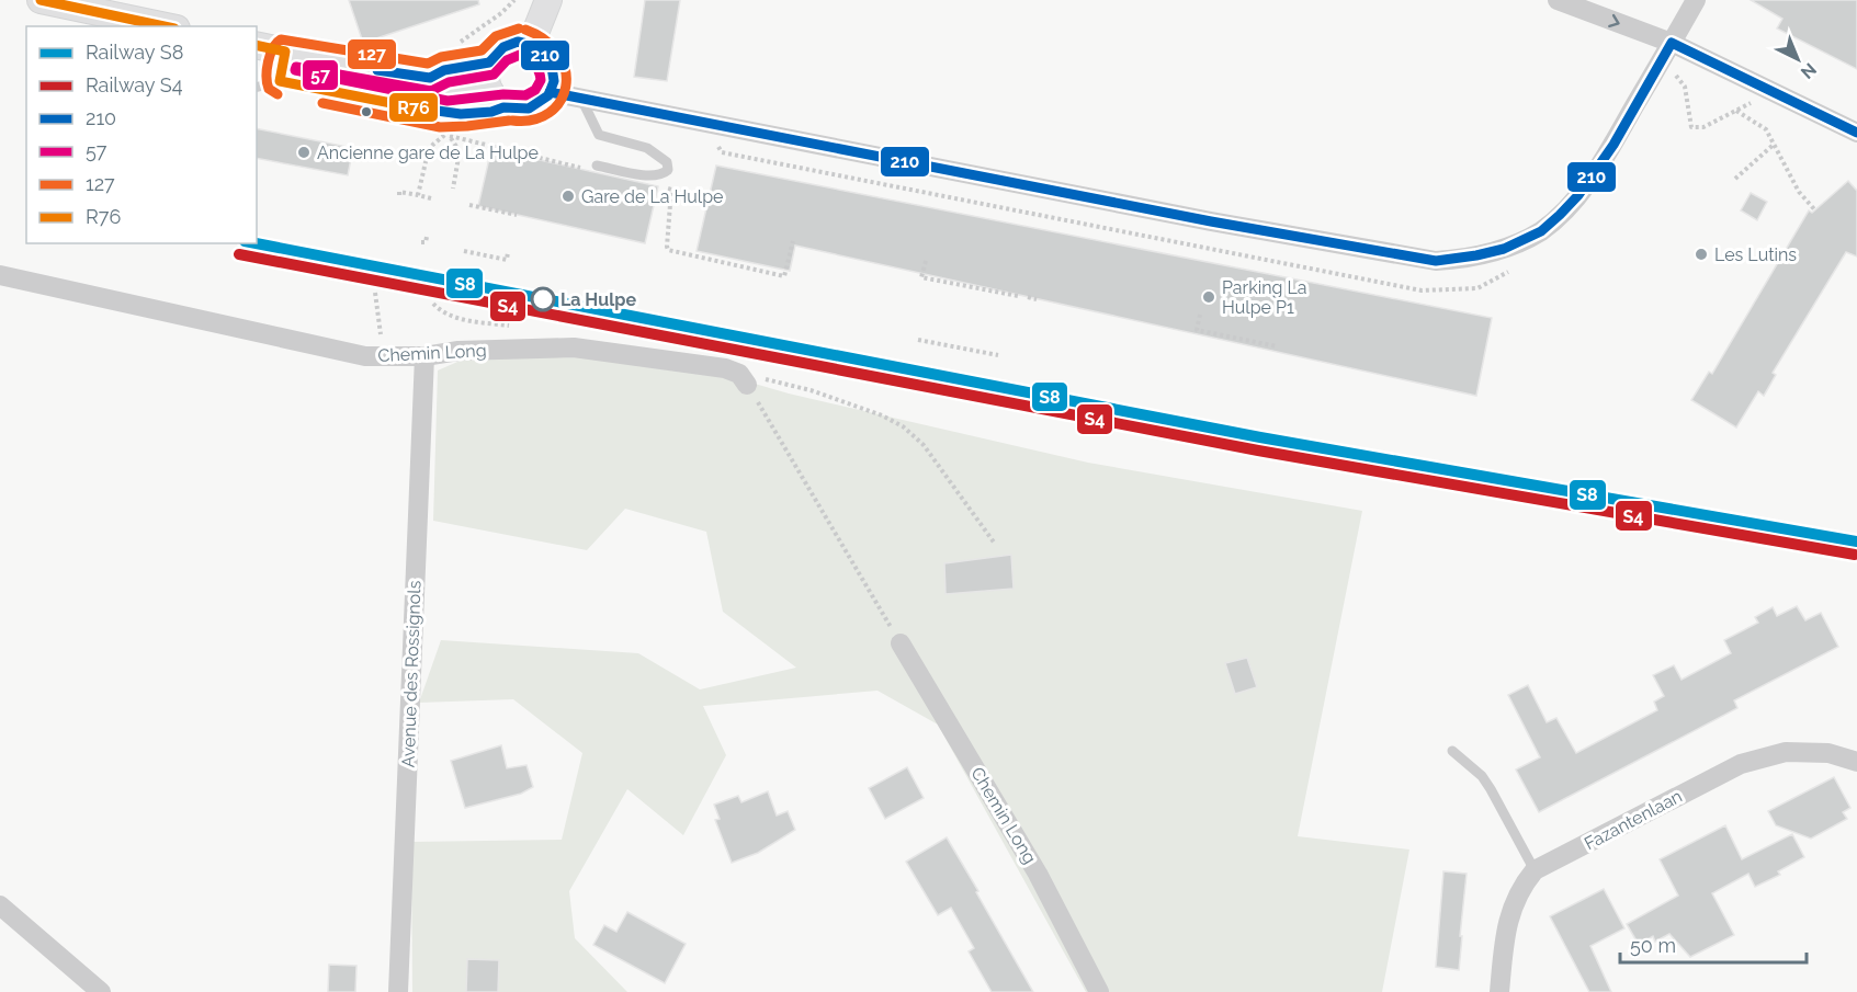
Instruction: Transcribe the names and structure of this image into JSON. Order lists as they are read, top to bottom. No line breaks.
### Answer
{"streets":{"street":["Chemin Long","Avenue des Rossignols","Fazantenlaan"]},"crossings":[["Chemin Long","Avenue des Rossignols"]],"places":["Ancienne gare de La Hulpe","Gare de La Hulpe","Les Lutins","Parking La Hulpe P1","La Hulpe"],"lines":["transit line R76","transit line 127","transit line 210","transit line 57","rail line S8","rail line S4"],"legend":["Railway S8","Railway S4","210","57","127","R76"],"scale_bar":"50 m","north":"bottom right"}
